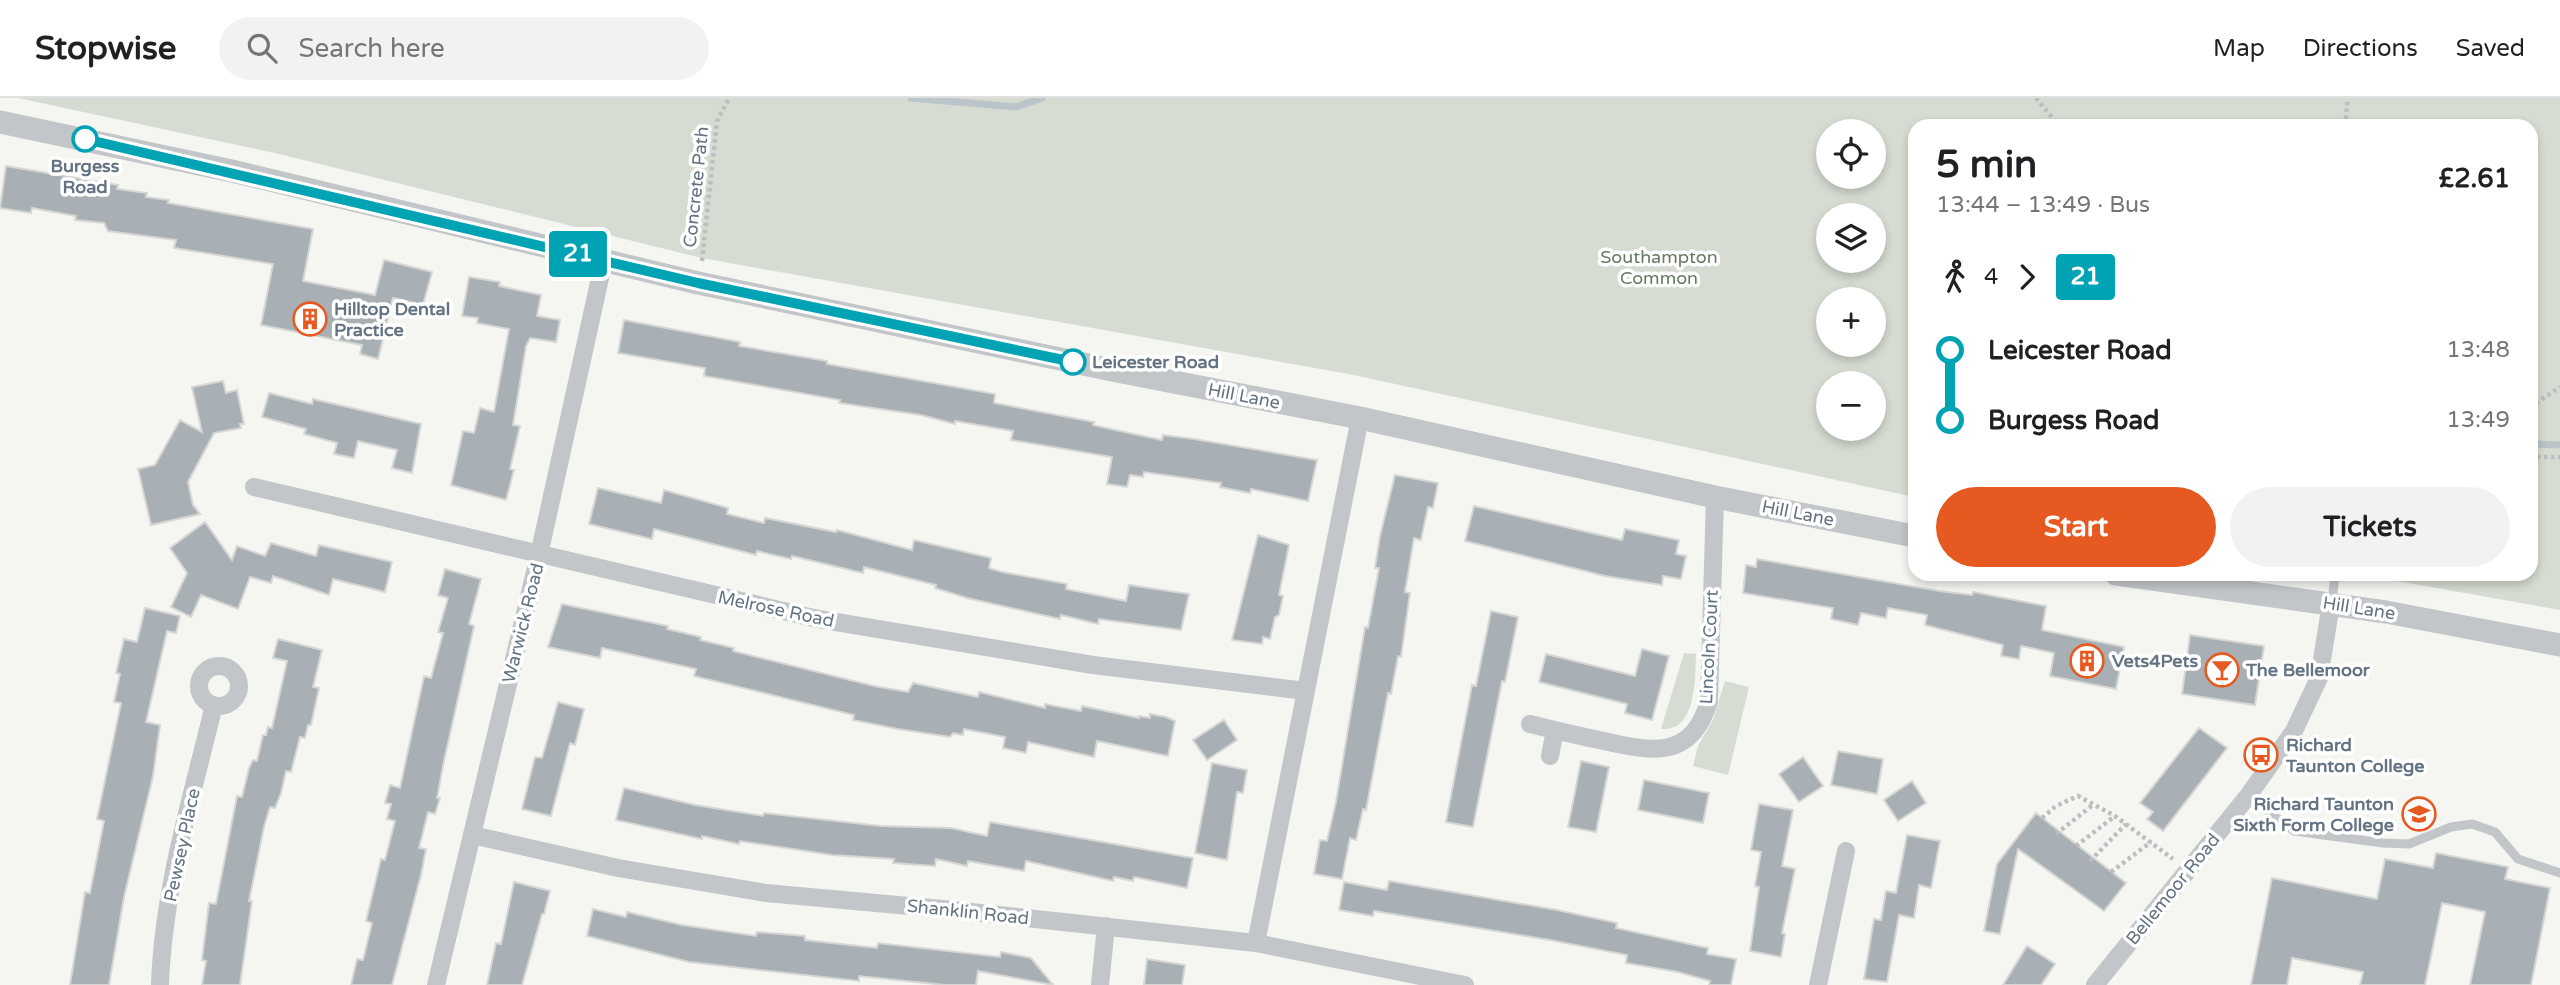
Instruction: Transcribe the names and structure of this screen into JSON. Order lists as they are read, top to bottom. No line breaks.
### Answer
{"streets":{"street":["Hill Lane","Melrose Road","Warwick Road","Lincoln Court","Pewsey Place","Bellemoor Road","Shanklin Road"],"path":["Concrete Path"]},"crossings":[["Concrete Path","Hill Lane"],["Hill Lane","Warwick Road"],["Hill Lane","Lincoln Court"],["Hill Lane","Bellemoor Road"],["Melrose Road","Warwick Road"],["Warwick Road","Shanklin Road"]],"parks":["Southampton Common"],"places":{"other":["Burgess Road","Leicester Road"],"building":["Hilltop Dental Practice","Vets4Pets"],"bar":["The Bellemoor"],"bus stop":["Richard Taunton College"],"school or university":["Richard Taunton Sixth Form College"]},"lines":["bus line 21"],"page":{"header":"Stopwise","search":"Search here","nav":["Map","Directions","Saved"],"on_map":"21","map_buttons":["+","−"],"heading":["5 min","13:44 – 13:49 · Bus","£2.61"],"legs":["4","21"],"list":[{"name":"Leicester Road","value":"13:48"},{"name":"Burgess Road","value":"13:49"}],"buttons":["Start","Tickets"]}}
